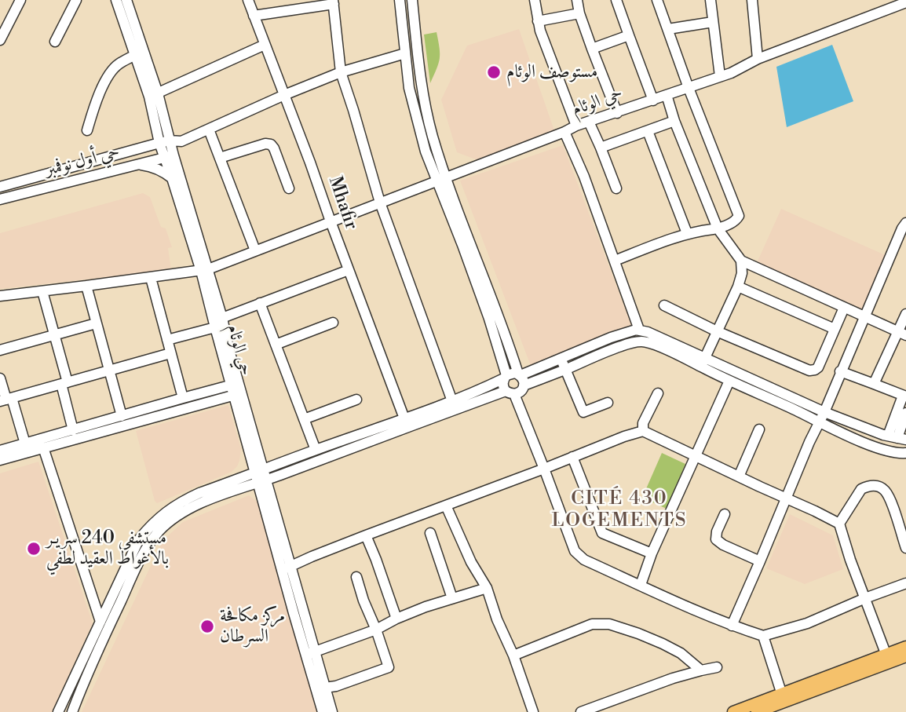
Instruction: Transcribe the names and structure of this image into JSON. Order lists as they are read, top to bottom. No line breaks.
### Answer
{"streets":{"street":["حي الوئام","حي أول نوفمبر","Mhafir"]},"crossings":[["حي الوئام","حي أول نوفمبر"],["حي الوئام","Mhafir"]],"districts":["CITÉ 430 LOGEMENTS"],"places":["مستوصف الوئام","مستشفى 240 سريـر بالأغواط العقيد لطفي","مركز مكافحة السرطان"]}
